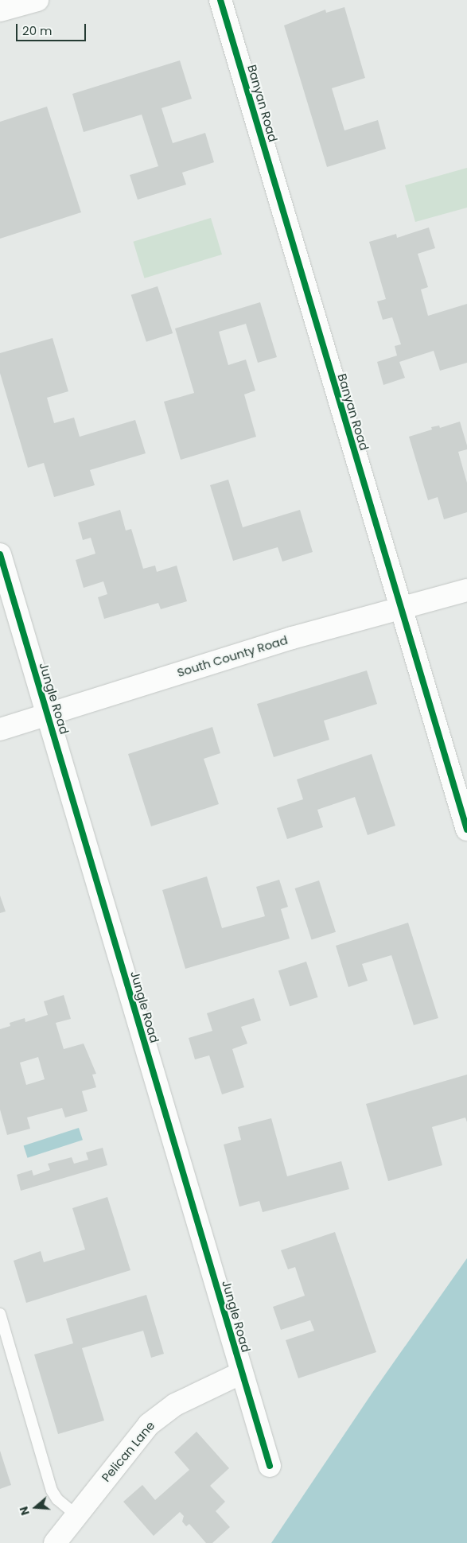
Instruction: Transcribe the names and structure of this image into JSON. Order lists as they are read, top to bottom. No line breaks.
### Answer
{"streets":{"street":["Banyan Road","South County Road","Jungle Road","Pelican Lane"]},"crossings":[["Banyan Road","South County Road"],["South County Road","Jungle Road"],["Jungle Road","Pelican Lane"]],"scale_bar":"20 m","north":"left"}
